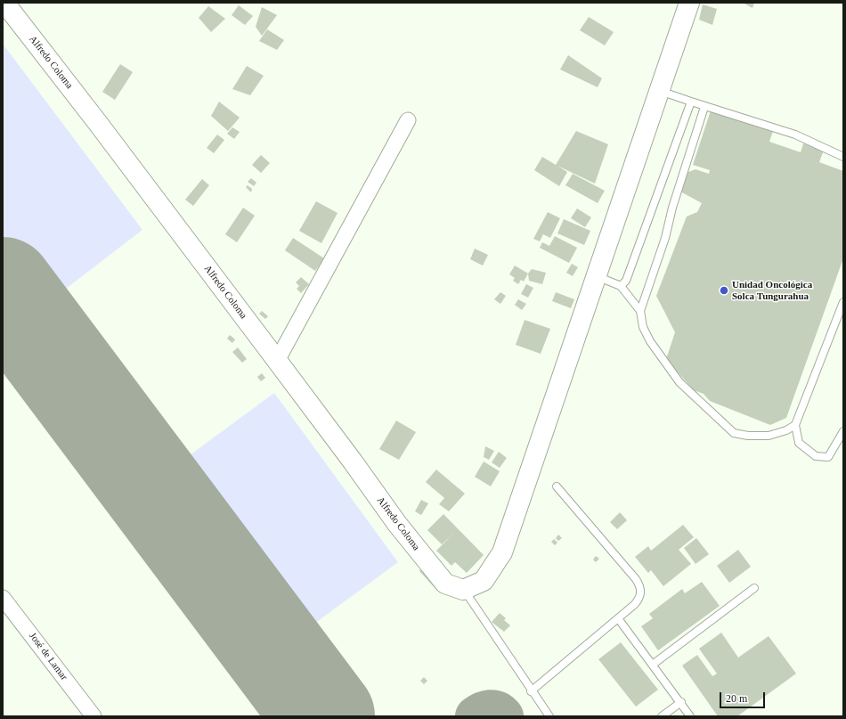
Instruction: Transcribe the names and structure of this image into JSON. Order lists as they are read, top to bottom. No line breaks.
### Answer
{"streets":{"street":["Alfredo Coloma","José de Lamar"]},"places":["Unidad Oncológica Solca Tungurahua"],"scale_bar":"20 m"}
